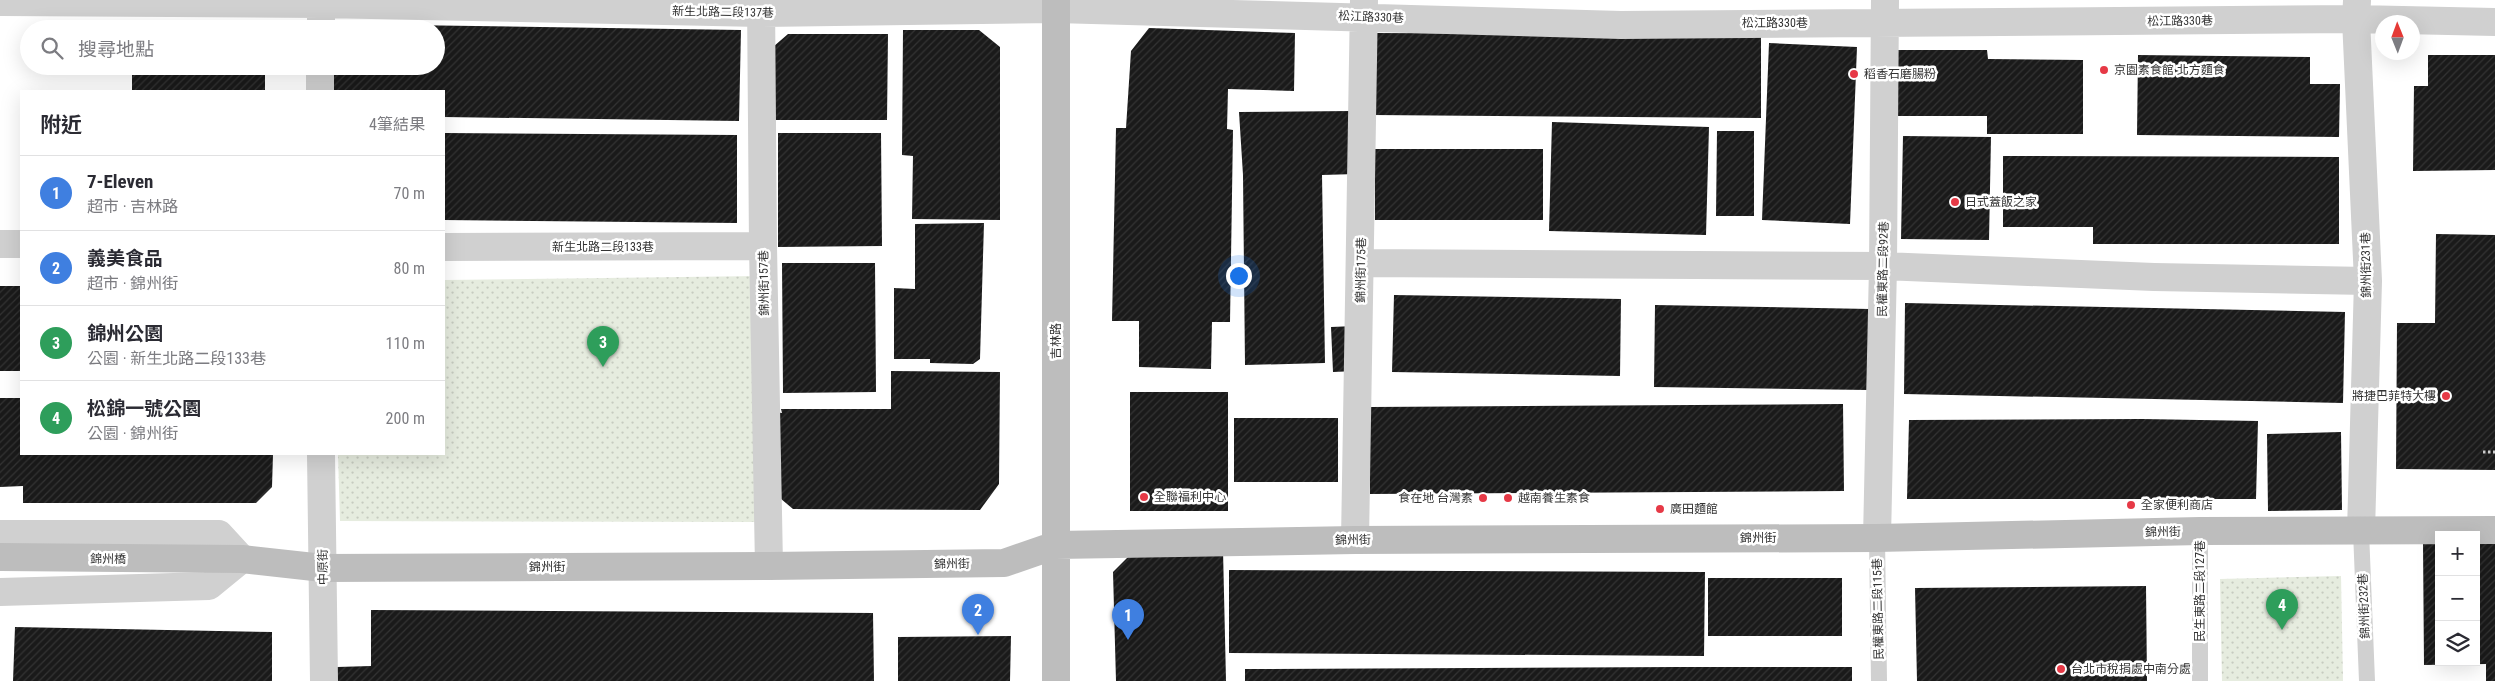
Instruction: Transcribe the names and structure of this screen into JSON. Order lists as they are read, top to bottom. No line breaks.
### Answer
{"streets":{"street":["新生北路二段137巷","松江路330巷","新生北路二段133巷","錦州街231巷","民權東路二段92巷","錦州街175巷","錦州街157巷","吉林路","錦州街","錦州橋","中原街"],"lane":["民生東路二段127巷","錦州街232巷","民權東路二段115巷"]},"crossings":[["新生北路二段137巷","松江路330巷"],["新生北路二段137巷","錦州街157巷"],["新生北路二段137巷","吉林路"],["松江路330巷","錦州街231巷"],["松江路330巷","民權東路二段92巷"],["松江路330巷","錦州街175巷"],["松江路330巷","吉林路"],["新生北路二段133巷","錦州街157巷"],["錦州街231巷","錦州街"],["錦州街231巷","錦州街232巷"],["民權東路二段92巷","錦州街"],["民權東路二段92巷","民權東路二段115巷"],["錦州街175巷","錦州街"],["錦州街157巷","錦州街"],["吉林路","錦州街"],["錦州街","錦州橋"],["錦州街","中原街"],["錦州街","民生東路二段127巷"],["錦州街","錦州街232巷"],["錦州街","民權東路二段115巷"]],"places":["京園素食館 北方麵食","稻香石磨腸粉","日式蓋飯之家","將捷巴菲特大樓","全聯福利中心","食在地 台灣素","越南養生素食","全家便利商店","廣田麵館","台北市稅捐處中南分處"],"north":"top","page":{"search":"搜尋地點","heading":["附近","4筆結果"],"list":[{"mark":"1","name":"7-Eleven","note":"超市 · 吉林路","value":"70 m"},{"mark":"2","name":"義美食品","note":"超市 · 錦州街","value":"80 m"},{"mark":"3","name":"錦州公園","note":"公園 · 新生北路二段133巷","value":"110 m"},{"mark":"4","name":"松錦一號公園","note":"公園 · 錦州街","value":"200 m"}],"pins":["3","4","2","1"],"map_buttons":["+","−"]}}
